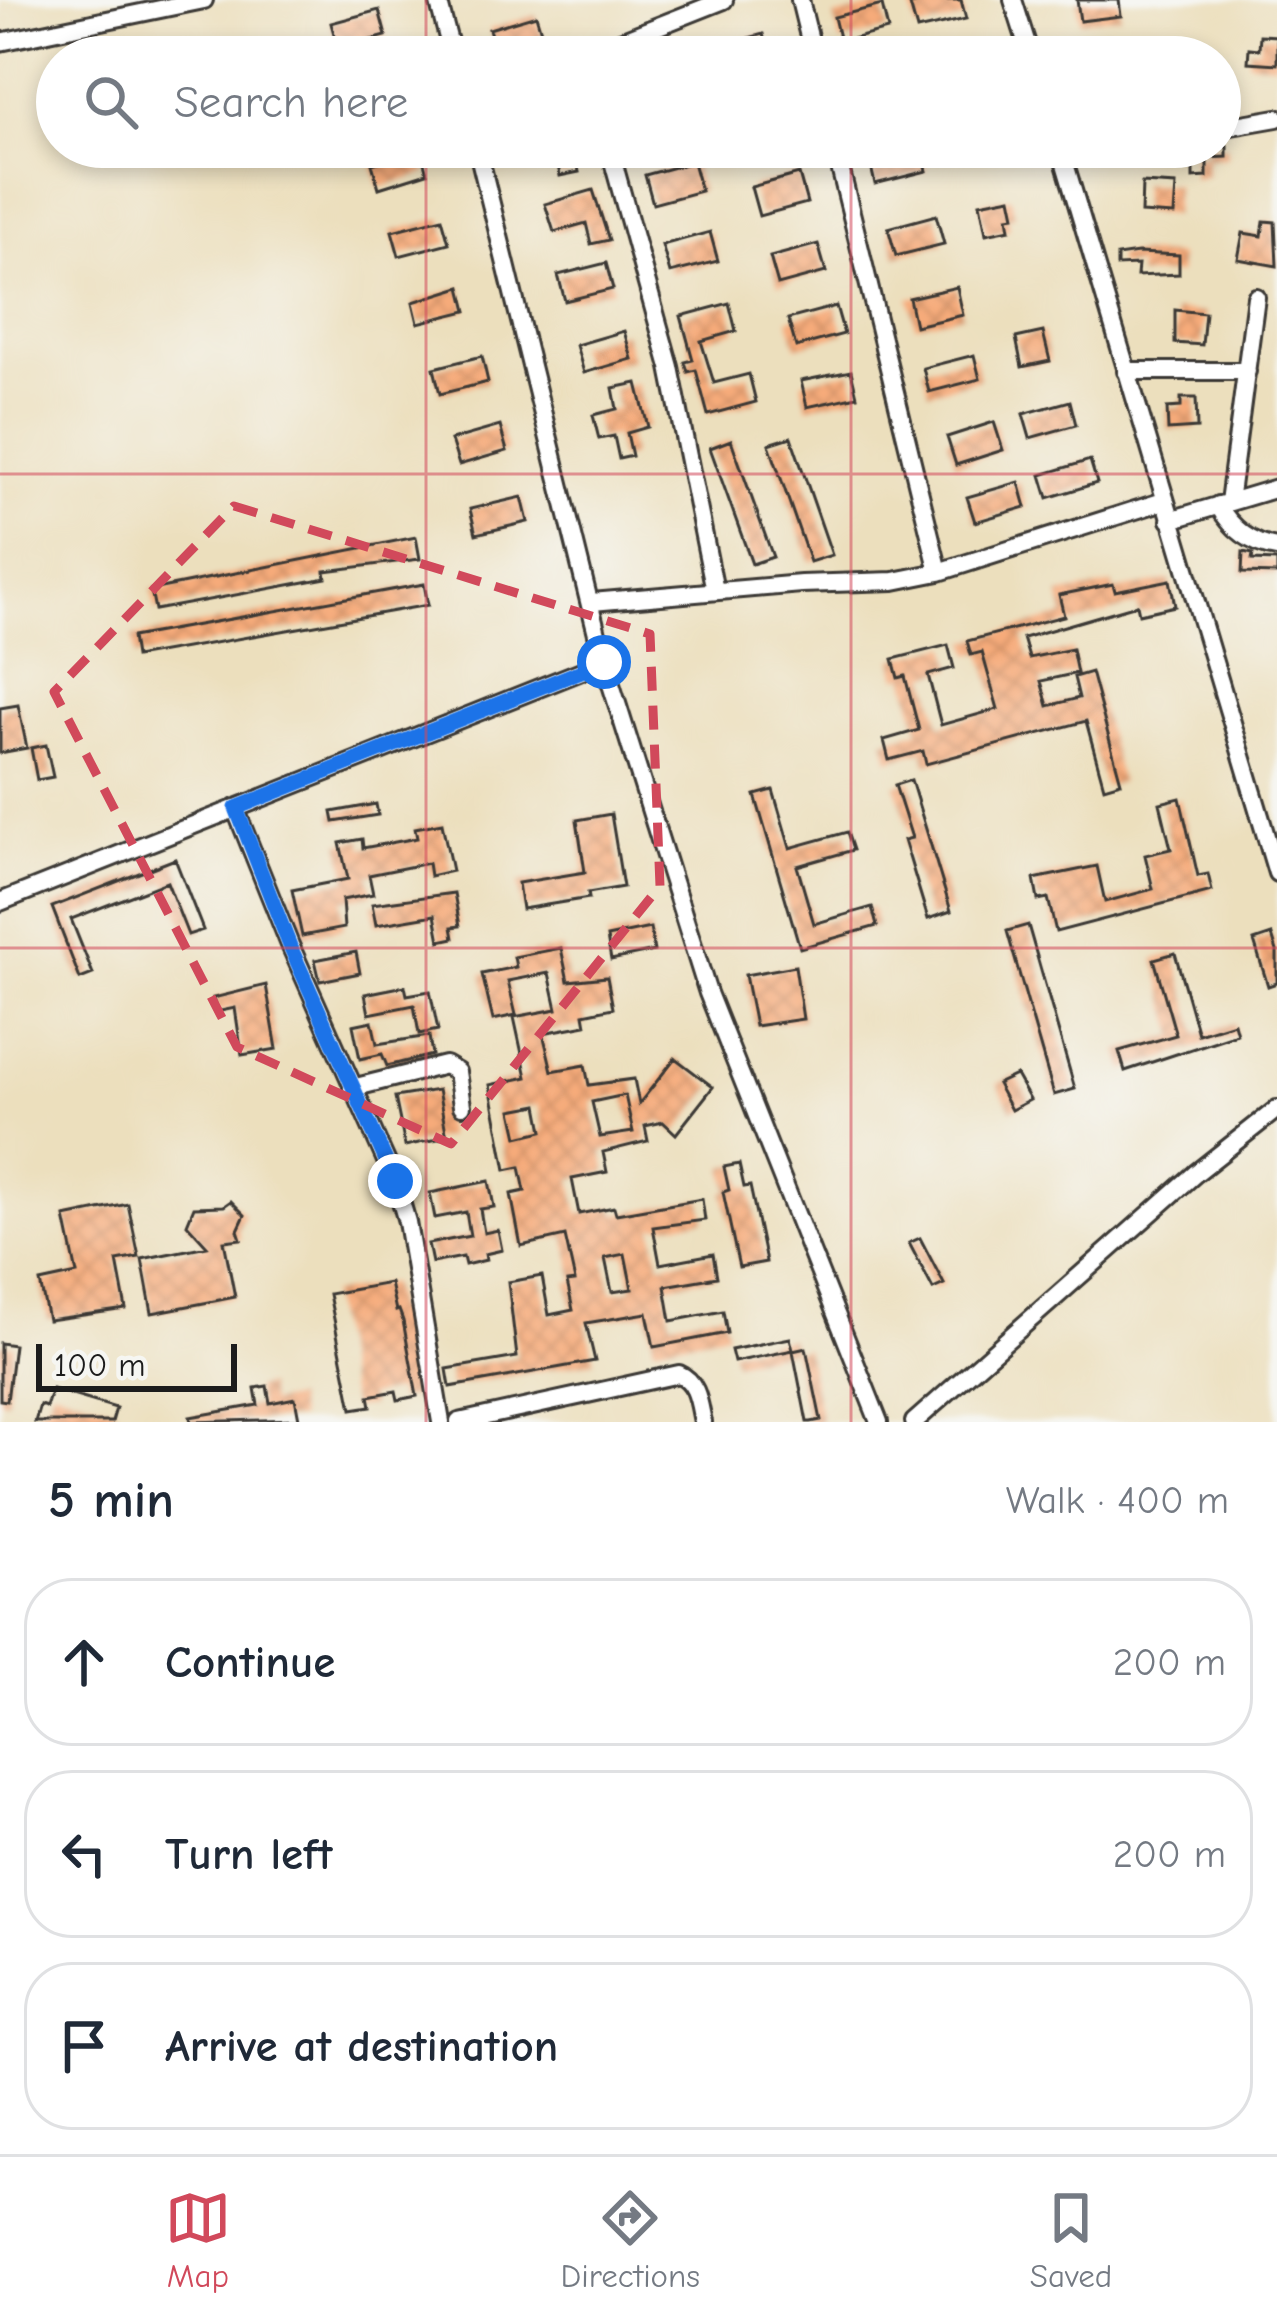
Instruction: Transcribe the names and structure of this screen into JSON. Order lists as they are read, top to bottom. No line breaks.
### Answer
{"scale_bar":"100 m","page":{"search":"Search here","scale":"100 m","heading":["5 min","Walk · 400 m"],"list":[["Continue","200 m"],["Turn left","200 m"],"Arrive at destination"],"nav":["Map","Directions","Saved"]}}
